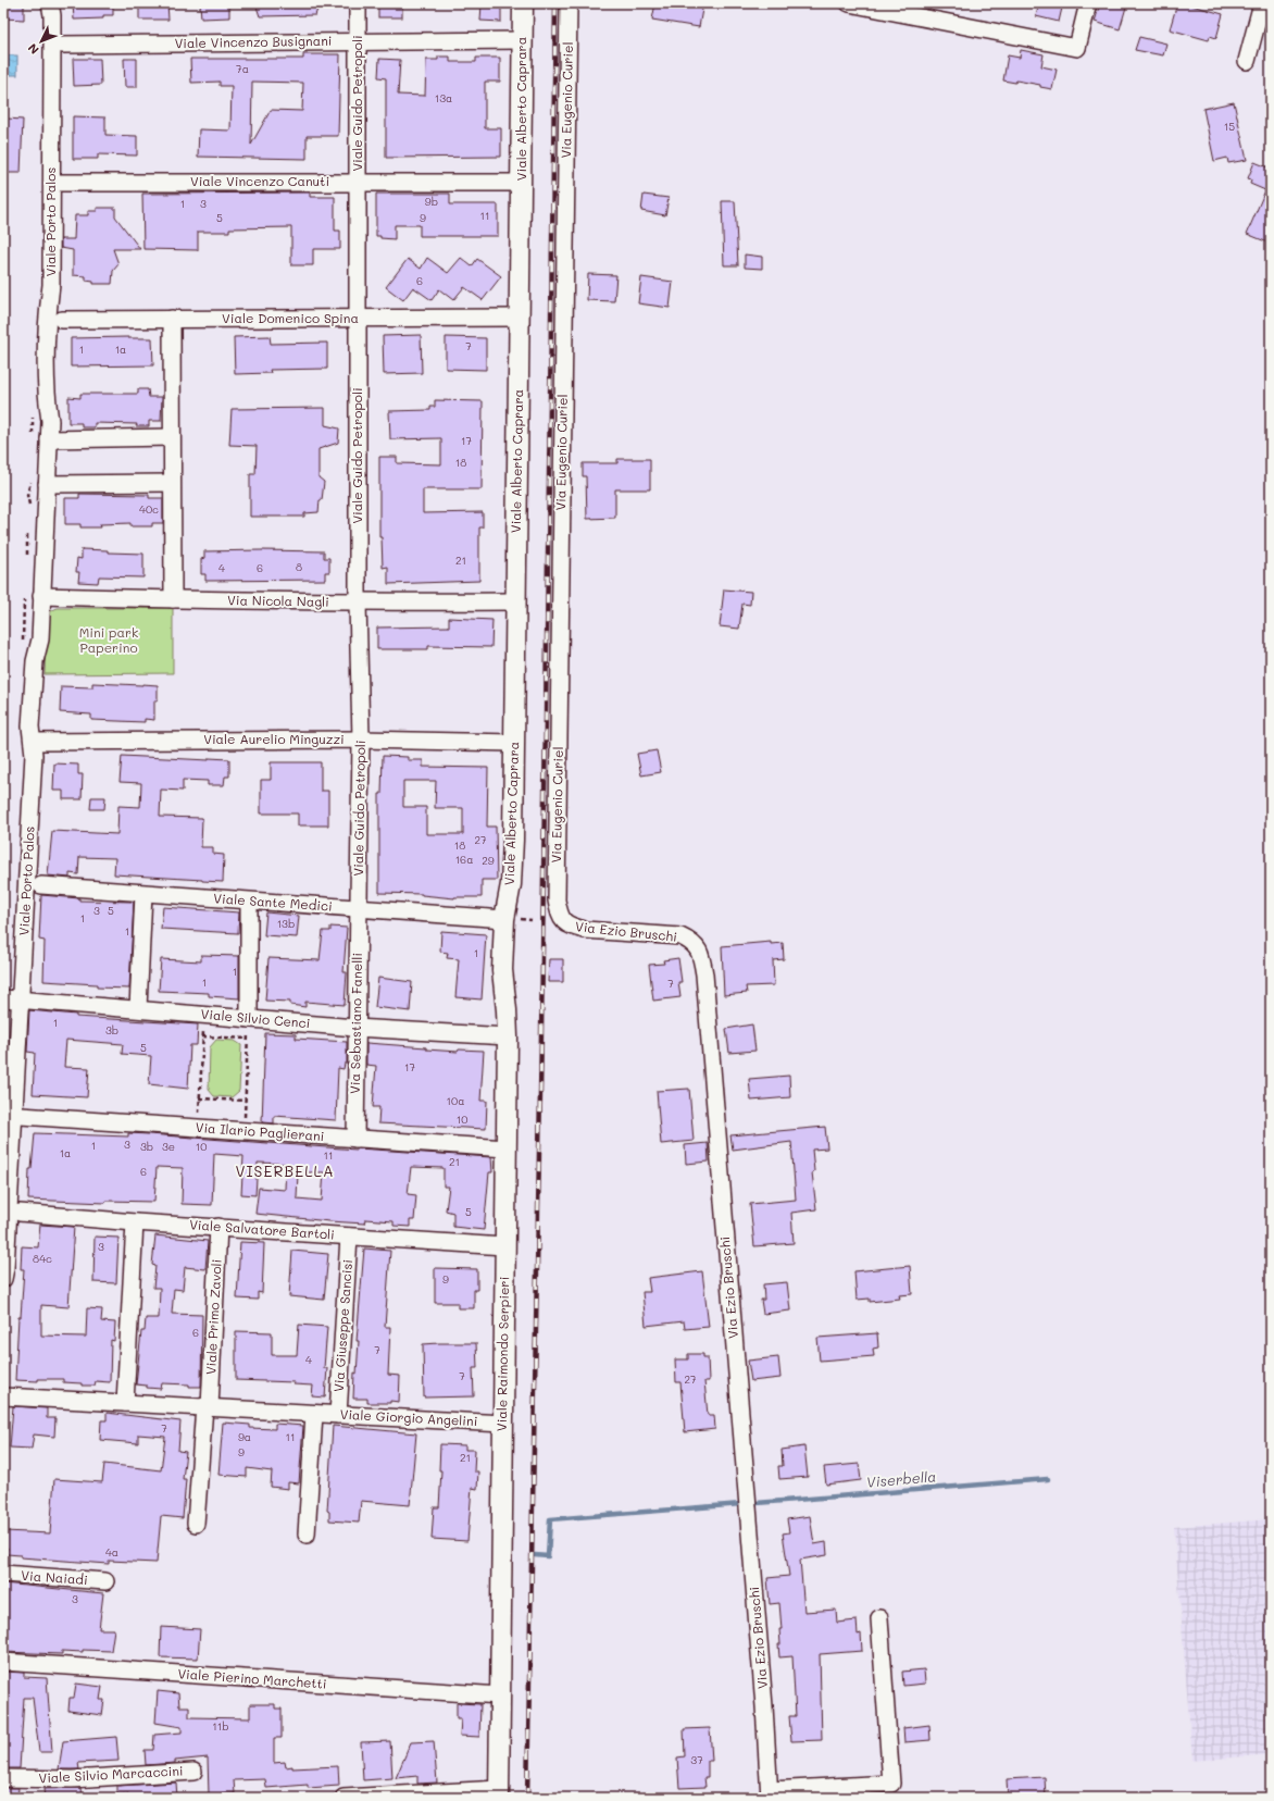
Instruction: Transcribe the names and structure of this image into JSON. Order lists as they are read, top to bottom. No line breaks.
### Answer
{"streets":{"street":["Viale Vincenzo Busignani","Via Eugenio Curiel","Viale Guido Petropoli","Viale Alberto Caprara","Viale Vincenzo Canuti","Viale Porto Palos","Viale Domenico Spina","Via Nicola Nagli","Viale Aurelio Minguzzi","Viale Sante Medici","Via Ezio Bruschi","Viale Silvio Cenci","Via Sebastiano Fanelli","Via Ilario Paglierani","Viale Salvatore Bartoli","Viale Primo Zavoli","Via Giuseppe Sancisi","Viale Raimondo Serpieri","Viale Giorgio Angelini","Via Naiadi","Viale Pierino Marchetti","Viale Silvio Marcaccini"]},"crossings":[["Viale Vincenzo Busignani","Viale Guido Petropoli"],["Viale Vincenzo Busignani","Viale Alberto Caprara"],["Via Eugenio Curiel","Via Ezio Bruschi"],["Viale Guido Petropoli","Viale Vincenzo Canuti"],["Viale Guido Petropoli","Viale Domenico Spina"],["Viale Guido Petropoli","Via Nicola Nagli"],["Viale Guido Petropoli","Viale Aurelio Minguzzi"],["Viale Guido Petropoli","Viale Sante Medici"],["Viale Guido Petropoli","Via Sebastiano Fanelli"],["Viale Alberto Caprara","Viale Vincenzo Canuti"],["Viale Alberto Caprara","Viale Domenico Spina"],["Viale Alberto Caprara","Via Nicola Nagli"],["Viale Alberto Caprara","Viale Aurelio Minguzzi"],["Viale Alberto Caprara","Viale Sante Medici"],["Viale Alberto Caprara","Viale Raimondo Serpieri"],["Viale Vincenzo Canuti","Viale Porto Palos"],["Viale Porto Palos","Via Nicola Nagli"],["Viale Porto Palos","Viale Aurelio Minguzzi"],["Viale Porto Palos","Viale Silvio Cenci"],["Viale Porto Palos","Via Ilario Paglierani"],["Viale Sante Medici","Via Sebastiano Fanelli"],["Viale Sante Medici","Viale Raimondo Serpieri"],["Viale Silvio Cenci","Via Sebastiano Fanelli"],["Viale Silvio Cenci","Viale Raimondo Serpieri"],["Via Sebastiano Fanelli","Via Ilario Paglierani"],["Via Ilario Paglierani","Viale Raimondo Serpieri"],["Viale Salvatore Bartoli","Viale Primo Zavoli"],["Viale Salvatore Bartoli","Via Giuseppe Sancisi"],["Viale Salvatore Bartoli","Viale Raimondo Serpieri"],["Viale Primo Zavoli","Viale Giorgio Angelini"],["Via Giuseppe Sancisi","Viale Giorgio Angelini"],["Viale Raimondo Serpieri","Viale Giorgio Angelini"],["Viale Raimondo Serpieri","Viale Pierino Marchetti"]],"districts":["VISERBELLA"],"water":["Viserbella"],"parks":["Mini park Paperino"],"house_numbers":["7a","13a","15","9b","1","3","11","5","9","6","7","1","1a","17","18","40c","21","8","4","6","27","18","16a","29","3","5","1","13b","1","1","1","1","7","1","3b","5","17","10a","10","3","1","3b","3e","10","1a","11","21","6","5","3","84c","9","6","7","4","7","27","7","9a","11","9","21","4a","3","11b","37"],"north":"bottom left"}
